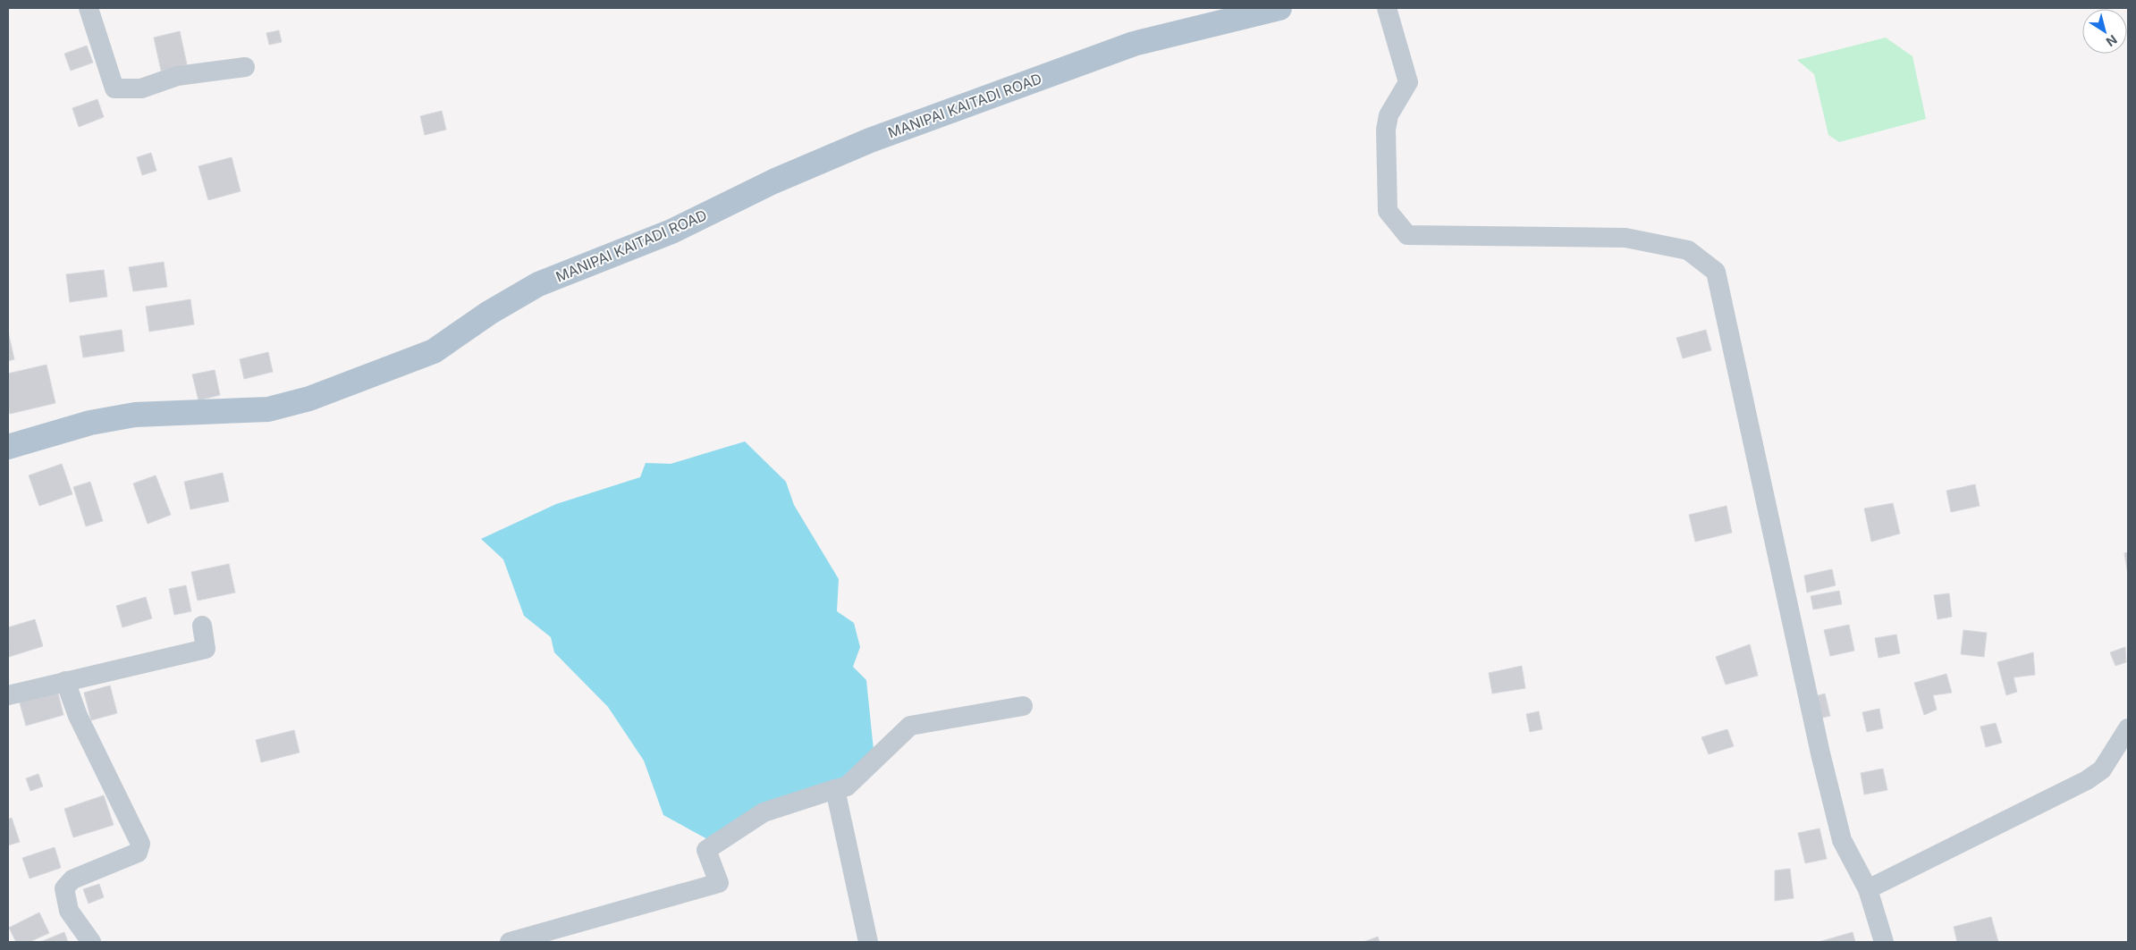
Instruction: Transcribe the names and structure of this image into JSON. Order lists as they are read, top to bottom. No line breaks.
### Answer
{"streets":{"main road":["MANIPAI KAITADI ROAD"]},"north":"bottom right"}
